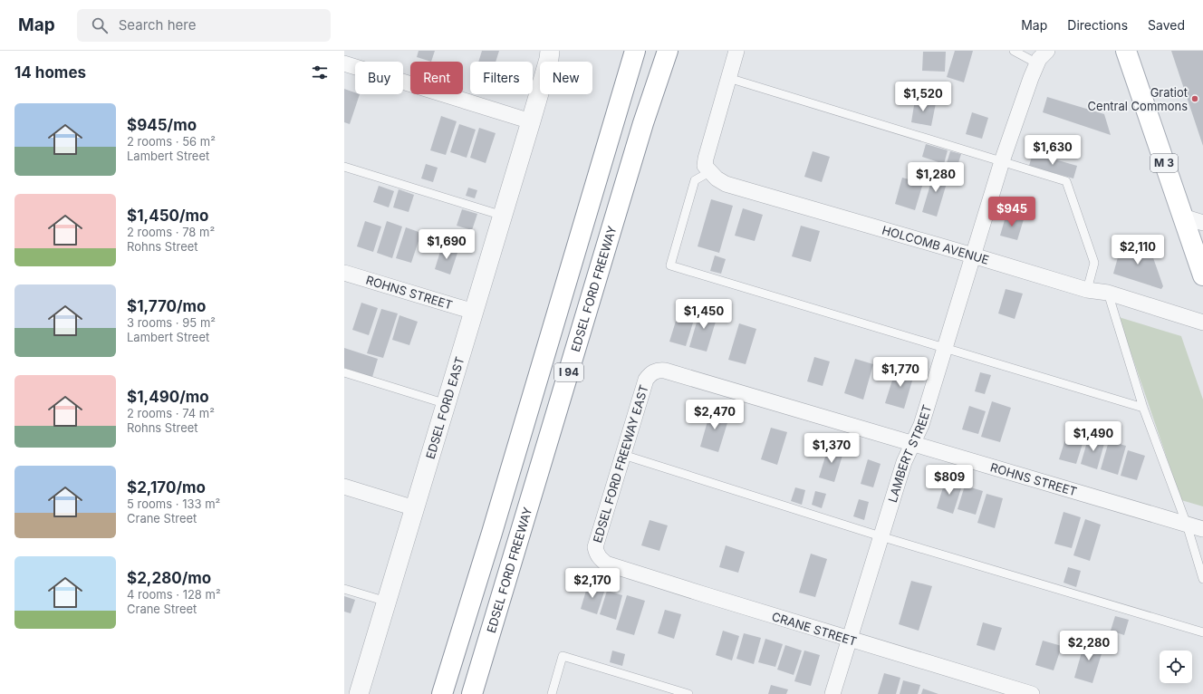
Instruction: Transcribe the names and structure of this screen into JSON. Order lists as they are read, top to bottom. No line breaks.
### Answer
{"streets":{"main road":["M 3","EDSEL FORD FREEWAY","I 94"],"street":["HOLCOMB AVENUE","ROHNS STREET","EDSEL FORD EAST","LAMBERT STREET","EDSEL FORD FREEWAY EAST","CRANE STREET"]},"crossings":[["HOLCOMB AVENUE","LAMBERT STREET"],["ROHNS STREET","EDSEL FORD EAST"],["ROHNS STREET","LAMBERT STREET"],["ROHNS STREET","EDSEL FORD FREEWAY EAST"],["LAMBERT STREET","CRANE STREET"],["EDSEL FORD FREEWAY EAST","CRANE STREET"]],"places":["Gratiot Central Commons"],"page":{"header":"Map","search":"Search here","nav":["Map","Directions","Saved"],"heading":"14 homes","chip":["Buy","Rent","Filters","New"],"price":["$1,520","$1,630","$1,280","$945","$1,690","$2,110","$1,450","$1,770","$2,470","$1,490","$1,370","$809","$2,170","$2,280"],"list":[{"name":"$945/mo","note":"2 rooms · 56 m² · Lambert Street"},{"name":"$1,450/mo","note":"2 rooms · 78 m² · Rohns Street"},{"name":"$1,770/mo","note":"3 rooms · 95 m² · Lambert Street"},{"name":"$1,490/mo","note":"2 rooms · 74 m² · Rohns Street"},{"name":"$2,170/mo","note":"5 rooms · 133 m² · Crane Street"},{"name":"$2,280/mo","note":"4 rooms · 128 m² · Crane Street"}]}}
